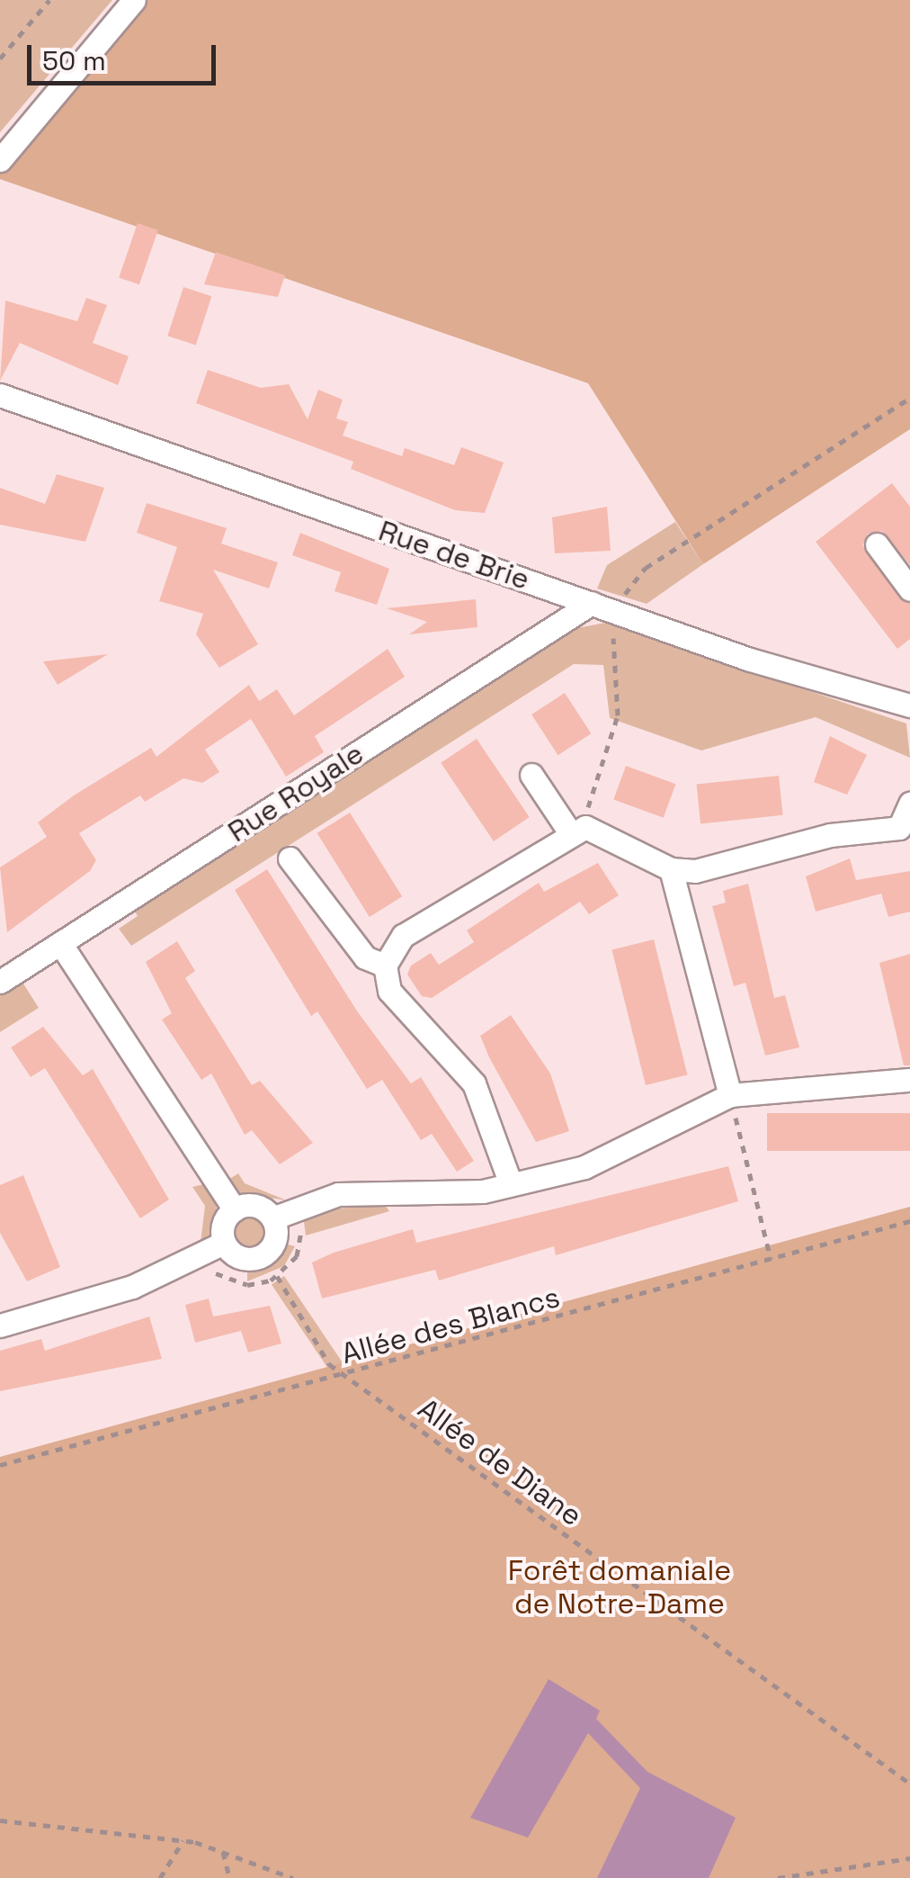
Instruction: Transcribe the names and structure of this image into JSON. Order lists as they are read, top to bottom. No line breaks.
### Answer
{"streets":{"street":["Rue de Brie","Rue Royale"],"path":["Allée des Blancs","Allée de Diane"]},"crossings":[["Rue de Brie","Rue Royale"],["Allée des Blancs","Allée de Diane"]],"parks":["Forêt domaniale de Notre-Dame"],"scale_bar":"50 m"}
